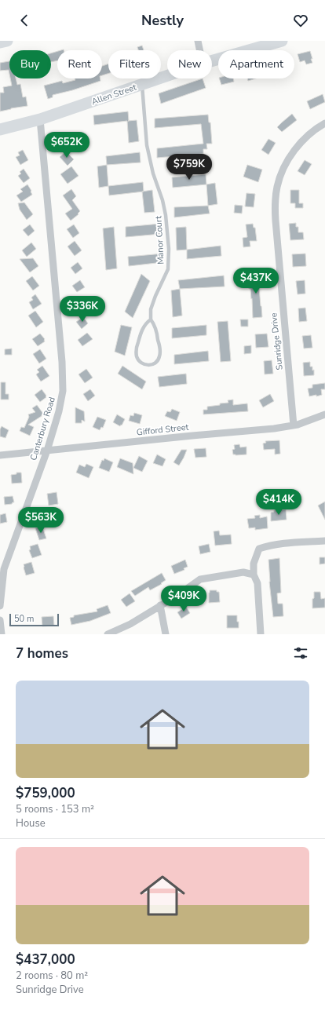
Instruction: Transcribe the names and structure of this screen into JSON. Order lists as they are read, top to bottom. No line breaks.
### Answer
{"streets":{"main road":["Allen Street"],"street":["Sunridge Drive","Canterbury Road","Gifford Street"],"lane":["Manor Court"]},"crossings":[["Allen Street","Manor Court"],["Allen Street","Canterbury Road"],["Sunridge Drive","Gifford Street"],["Canterbury Road","Gifford Street"]],"scale_bar":"50 m","page":{"header":"Nestly","chip":["Buy","Rent","Filters","New","Apartment"],"price":["$652K","$759K","$437K","$336K","$414K","$563K","$409K"],"scale":"50 m","heading":"7 homes","list":[{"name":"$759,000","note":"5 rooms · 153 m² · House"},{"name":"$437,000","note":"2 rooms · 80 m² · Sunridge Drive"}]}}
